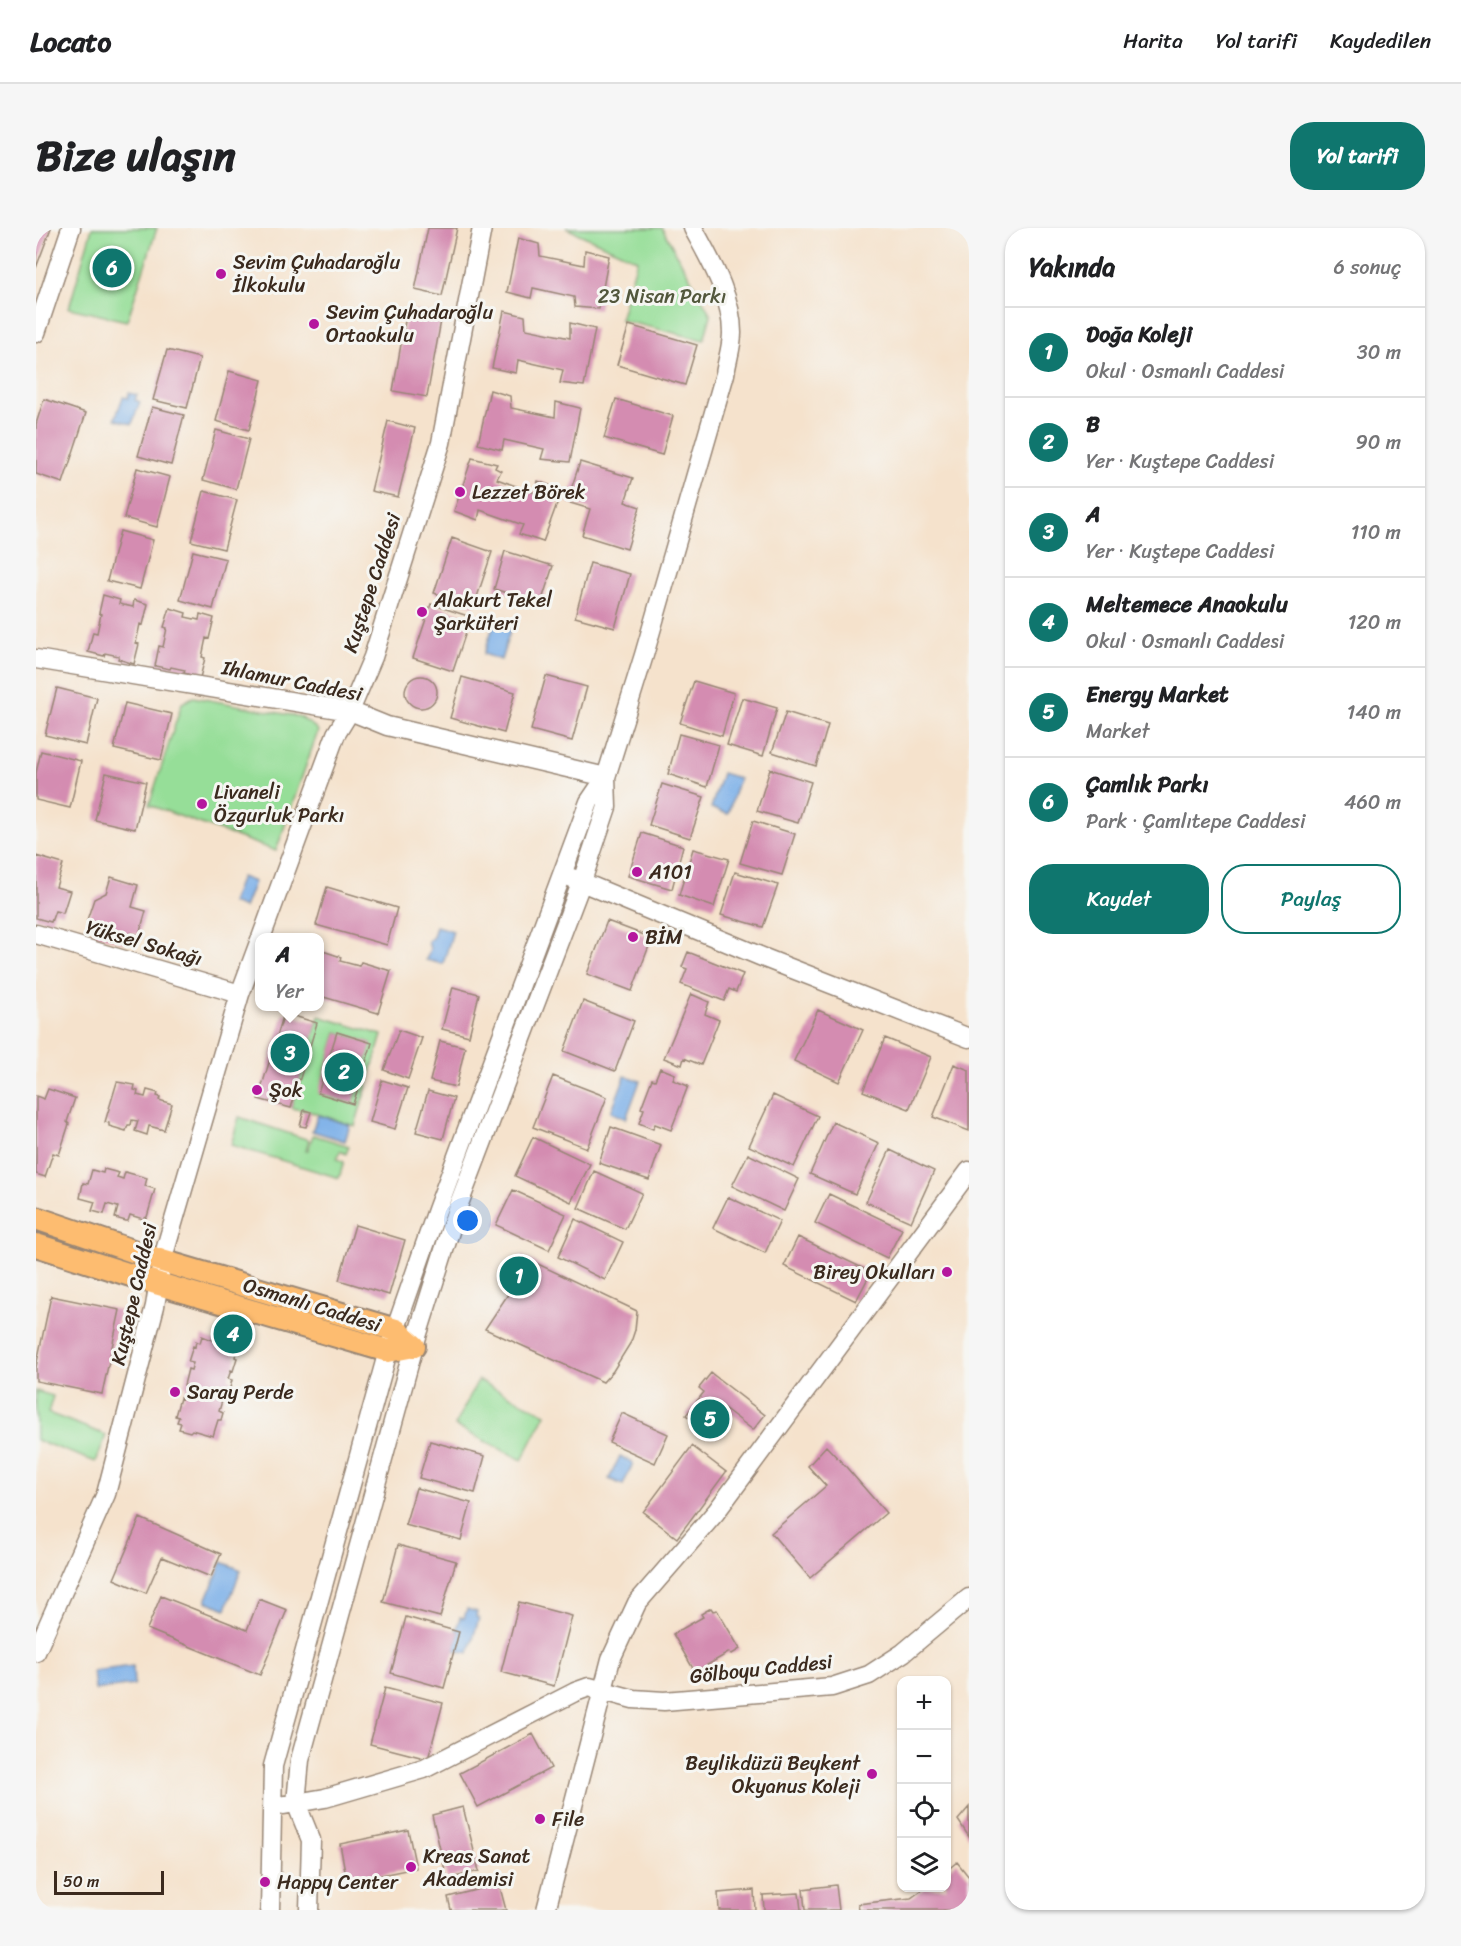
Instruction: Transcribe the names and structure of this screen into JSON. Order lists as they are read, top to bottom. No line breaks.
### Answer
{"streets":{"main road":["Osmanlı Caddesi"],"street":["Kuştepe Caddesi","Ihlamur Caddesi","Yüksel Sokağı","Gölboyu Caddesi"]},"crossings":[["Kuştepe Caddesi","Ihlamur Caddesi"],["Kuştepe Caddesi","Yüksel Sokağı"],["Kuştepe Caddesi","Osmanlı Caddesi"]],"parks":["23 Nisan Parkı"],"places":["Sevim Çuhadaroğlu İlkokulu","Sevim Çuhadaroğlu Ortaokulu","Lezzet Börek","Alakurt Tekel Şarküteri","Livaneli Özgurluk Parkı","A101","BİM","Şok","Birey Okulları","Saray Perde","Beylikdüzü Beykent Okyanus Koleji","File","Kreas Sanat Akademisi","Happy Center"],"scale_bar":"50 m","page":{"header":"Locato","nav":["Harita","Yol tarifi","Kaydedilen"],"title":"Bize ulaşın","buttons":["Yol tarifi",["Kaydet","Paylaş"]],"heading":["Yakında","6 sonuç"],"pins":["6","3","2","1","4","5"],"list":[{"mark":"1","name":"Doğa Koleji","note":"Okul · Osmanlı Caddesi","value":"30 m"},{"mark":"2","name":"B","note":"Yer · Kuştepe Caddesi","value":"90 m"},{"mark":"3","name":"A","note":"Yer · Kuştepe Caddesi","value":"110 m"},{"mark":"4","name":"Meltemece Anaokulu","note":"Okul · Osmanlı Caddesi","value":"120 m"},{"mark":"5","name":"Energy Market","note":"Market","value":"140 m"},{"mark":"6","name":"Çamlık Parkı","note":"Park · Çamlıtepe Caddesi","value":"460 m"}],"popup":["A","Yer"],"map_buttons":["+","−"],"scale":"50 m"}}
